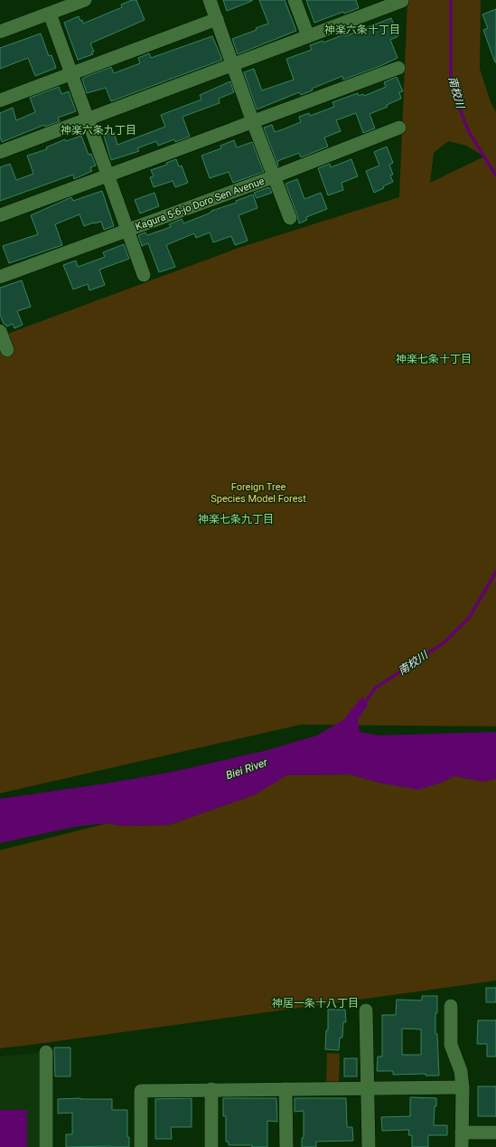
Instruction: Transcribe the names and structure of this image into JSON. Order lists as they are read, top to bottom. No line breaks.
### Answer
{"streets":{"street":["Kagura 5-6-jo Doro Sen Avenue"]},"districts":["神楽六条十丁目","神楽六条九丁目","神楽七条十丁目","神楽七条九丁目","神居一条十八丁目"],"water":["南校川","Biei River"],"parks":["Foreign Tree Species Model Forest"]}
